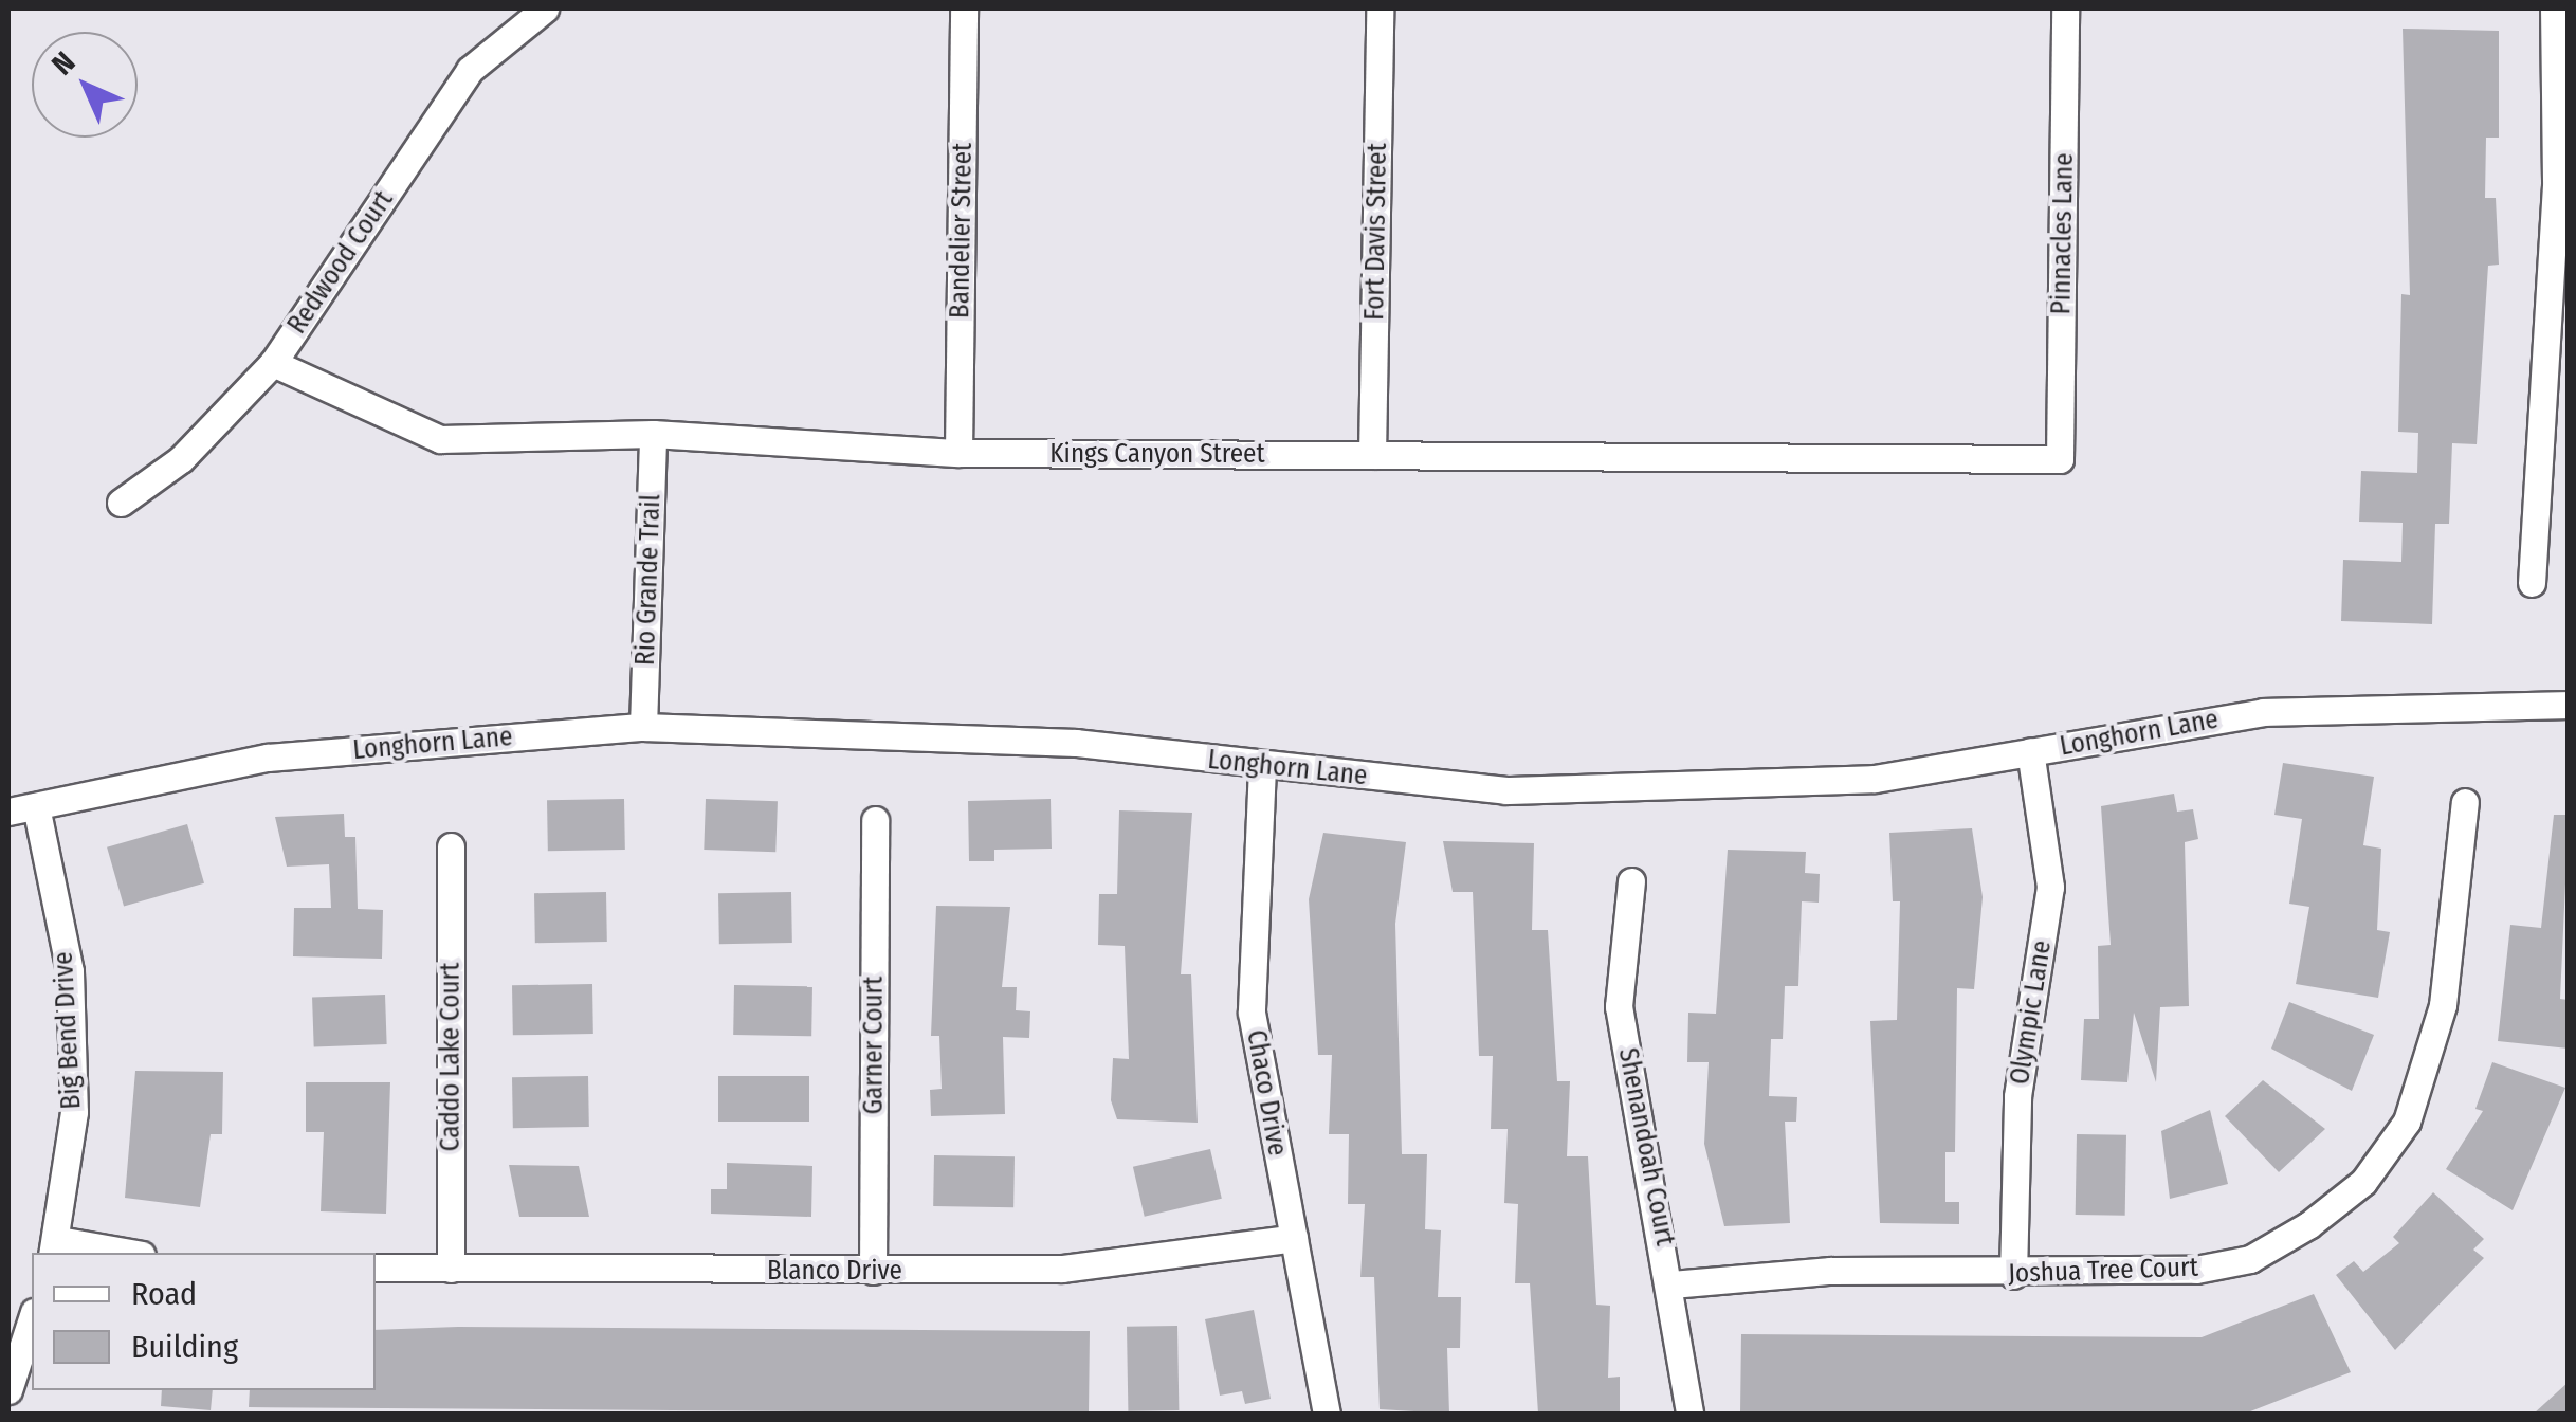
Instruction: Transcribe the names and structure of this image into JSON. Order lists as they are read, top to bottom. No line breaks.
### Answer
{"streets":{"street":["Bandelier Street","Fort Davis Street","Pinnacles Lane","Redwood Court","Kings Canyon Street","Rio Grande Trail","Longhorn Lane","Olympic Lane","Big Bend Drive","Garner Court","Caddo Lake Court","Chaco Drive","Shenandoah Court","Blanco Drive","Joshua Tree Court"]},"crossings":[["Bandelier Street","Kings Canyon Street"],["Fort Davis Street","Kings Canyon Street"],["Pinnacles Lane","Kings Canyon Street"],["Redwood Court","Kings Canyon Street"],["Kings Canyon Street","Rio Grande Trail"],["Rio Grande Trail","Longhorn Lane"],["Longhorn Lane","Olympic Lane"],["Longhorn Lane","Big Bend Drive"],["Longhorn Lane","Chaco Drive"],["Olympic Lane","Joshua Tree Court"],["Garner Court","Blanco Drive"],["Caddo Lake Court","Blanco Drive"],["Chaco Drive","Blanco Drive"],["Shenandoah Court","Joshua Tree Court"]],"legend":["Road","Building"],"north":"top left"}
